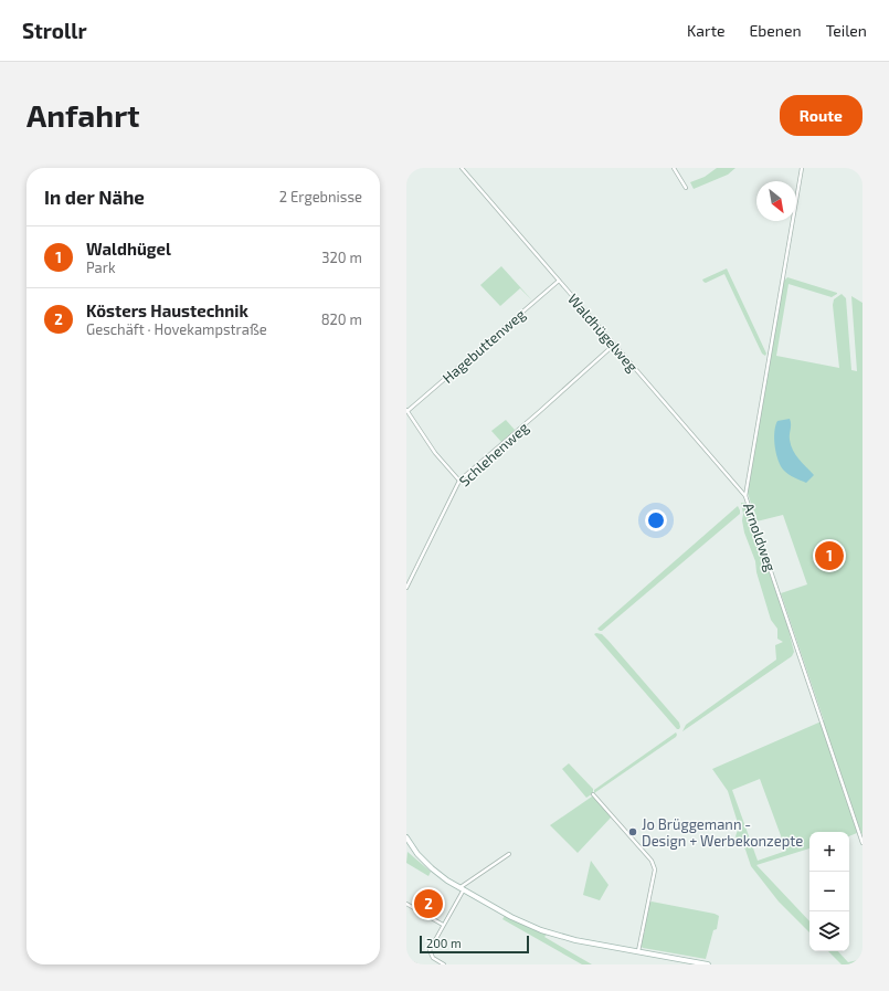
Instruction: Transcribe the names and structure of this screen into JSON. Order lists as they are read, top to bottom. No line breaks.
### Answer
{"streets":{"street":["Waldhügelweg","Hagebuttenweg","Schlehenweg","Arnoldweg"]},"crossings":[["Waldhügelweg","Hagebuttenweg"],["Waldhügelweg","Schlehenweg"],["Waldhügelweg","Arnoldweg"]],"places":["Jo Brüggemann - Design + Werbekonzepte"],"scale_bar":"200 m","north":"bottom right","page":{"header":"Strollr","nav":["Karte","Ebenen","Teilen"],"buttons":"Route","title":"Anfahrt","heading":["In der Nähe","2 Ergebnisse"],"list":[{"mark":"1","name":"Waldhügel","note":"Park","value":"320 m"},{"mark":"2","name":"Kösters Haustechnik","note":"Geschäft · Hovekampstraße","value":"820 m"}],"pins":["1","2"],"map_buttons":["+","−"],"scale":"200 m"}}
